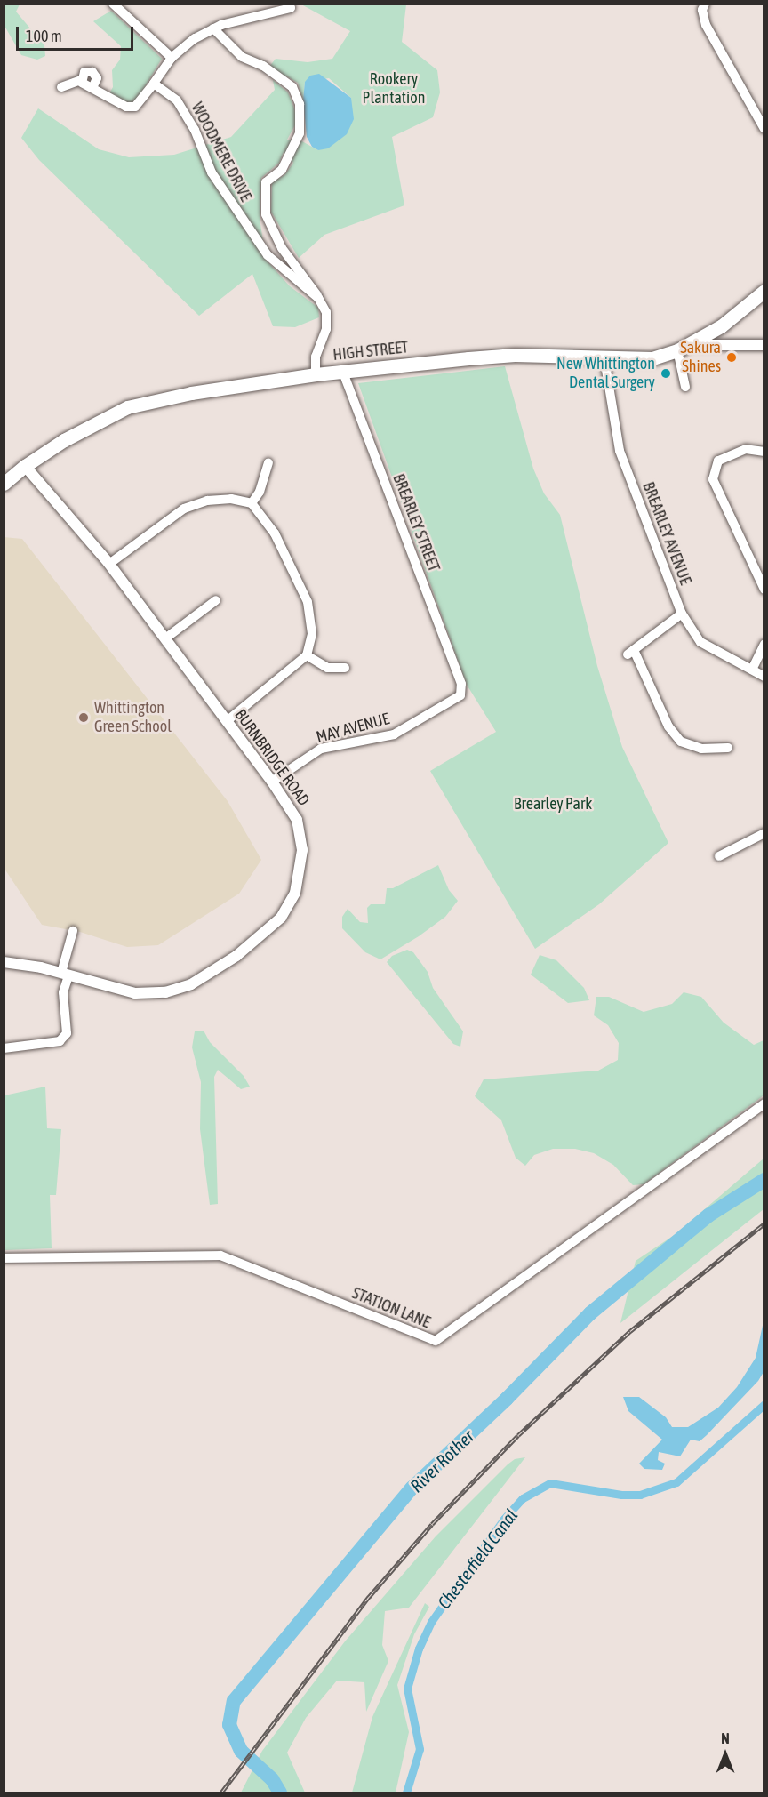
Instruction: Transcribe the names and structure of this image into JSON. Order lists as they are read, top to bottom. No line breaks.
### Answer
{"streets":{"main road":["HIGH STREET"],"street":["WOODMERE DRIVE","BREARLEY STREET","BREARLEY AVENUE","MAY AVENUE","BURNBRIDGE ROAD","STATION LANE"]},"crossings":[["WOODMERE DRIVE","HIGH STREET"],["HIGH STREET","BREARLEY STREET"],["HIGH STREET","BREARLEY AVENUE"],["HIGH STREET","BURNBRIDGE ROAD"],["BREARLEY STREET","MAY AVENUE"],["MAY AVENUE","BURNBRIDGE ROAD"]],"water":["River Rother","Chesterfield Canal"],"parks":["Rookery Plantation","Brearley Park"],"places":["Sakura Shines","New Whittington Dental Surgery","Whittington Green School"],"scale_bar":"100 m","north":"top"}
